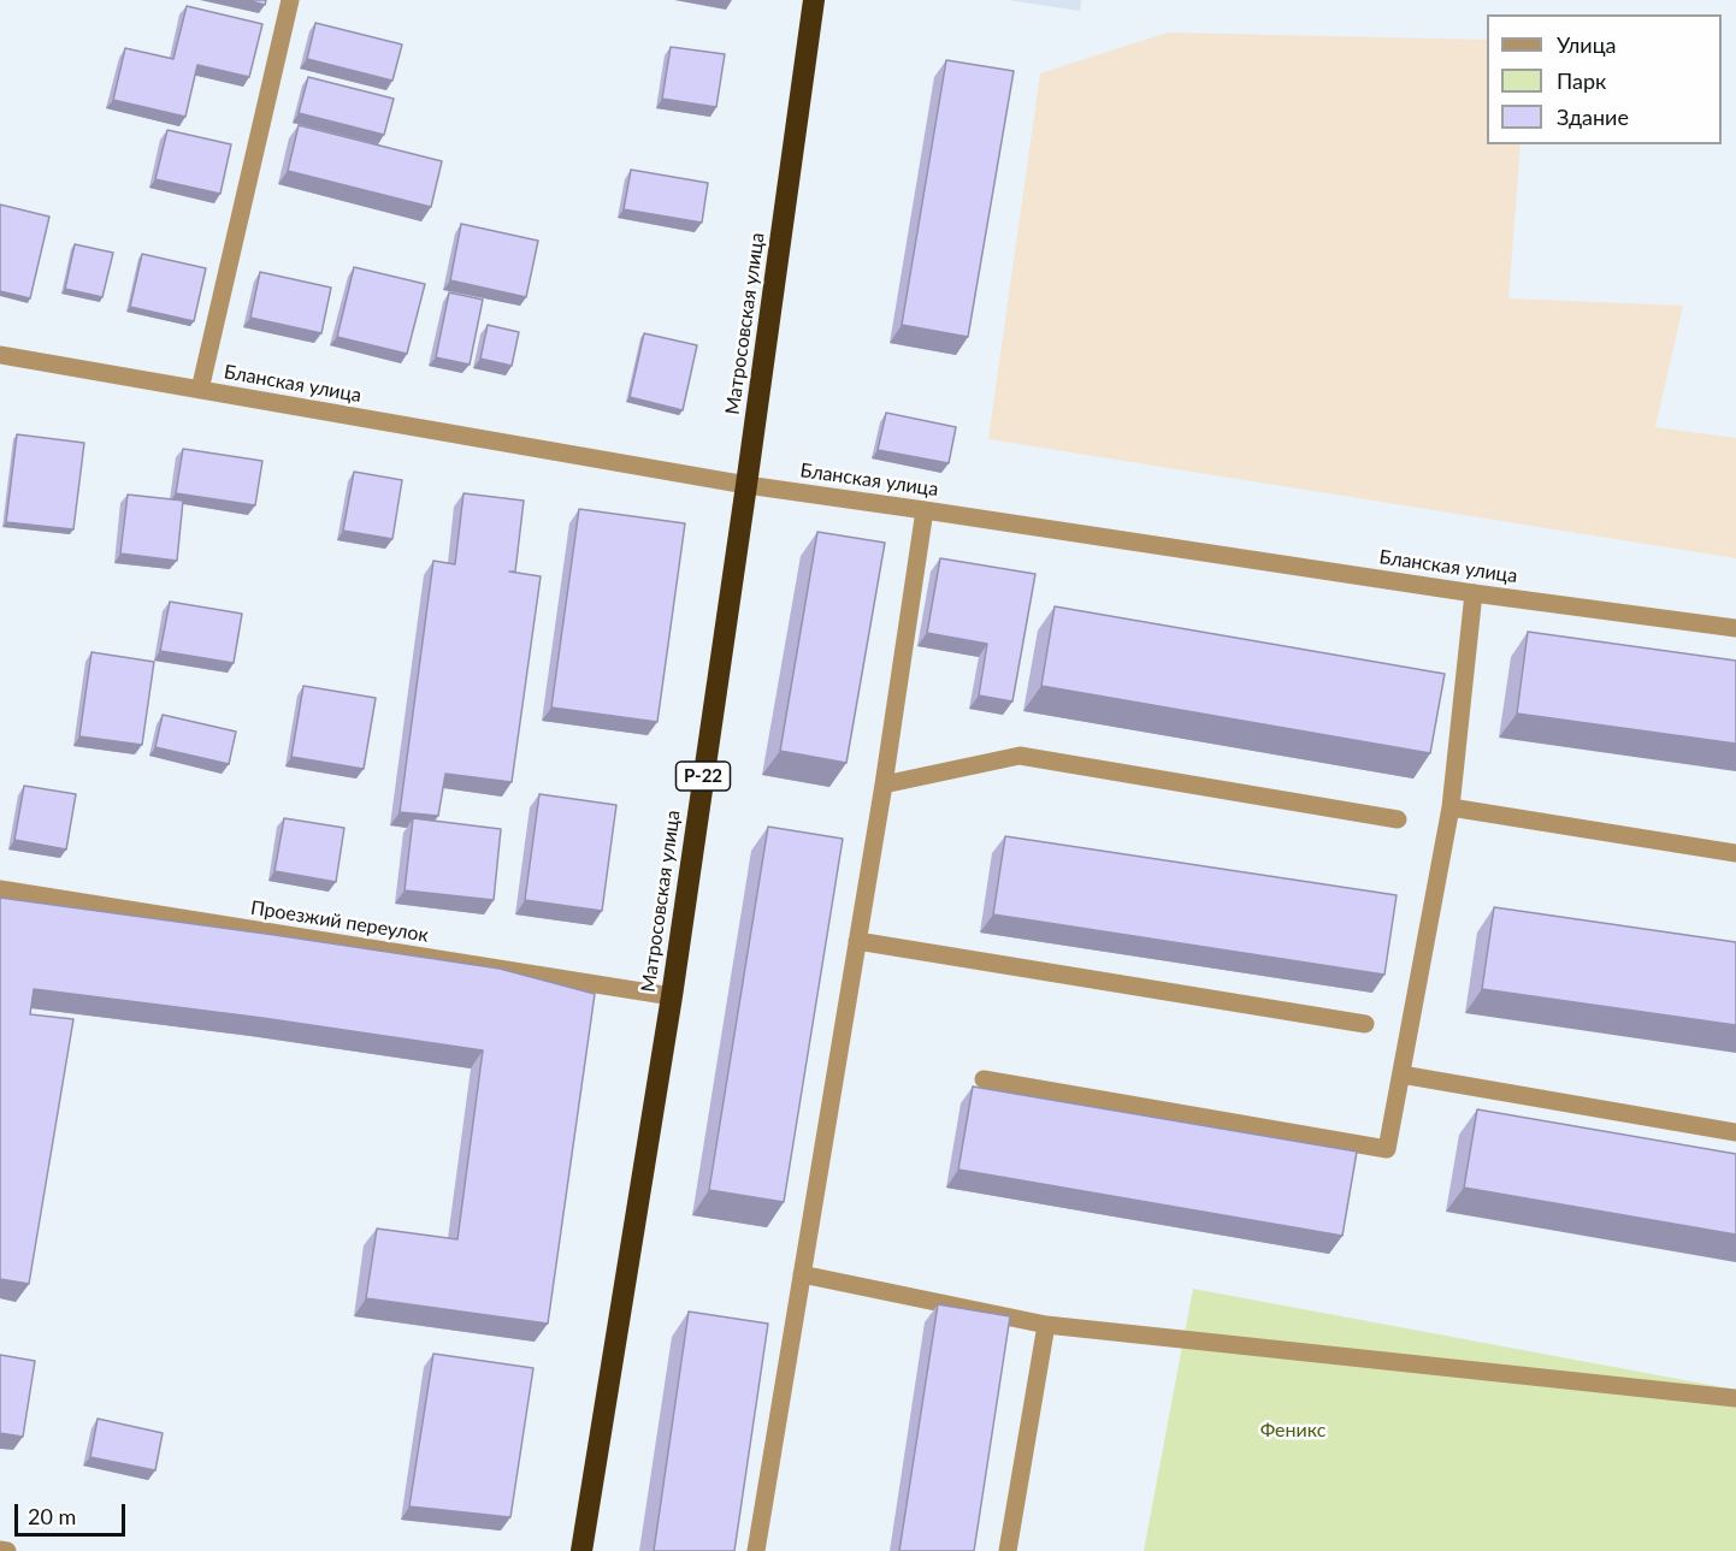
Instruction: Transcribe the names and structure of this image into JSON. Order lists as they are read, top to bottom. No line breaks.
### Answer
{"streets":{"highway":["Матросовская улица","Р-22"],"street":["Бланская улица","Проезжий переулок"]},"crossings":[["Матросовская улица","Бланская улица"],["Матросовская улица","Проезжий переулок"]],"parks":["Феникс"],"legend":["Улица","Парк","Здание"],"scale_bar":"20 m"}
